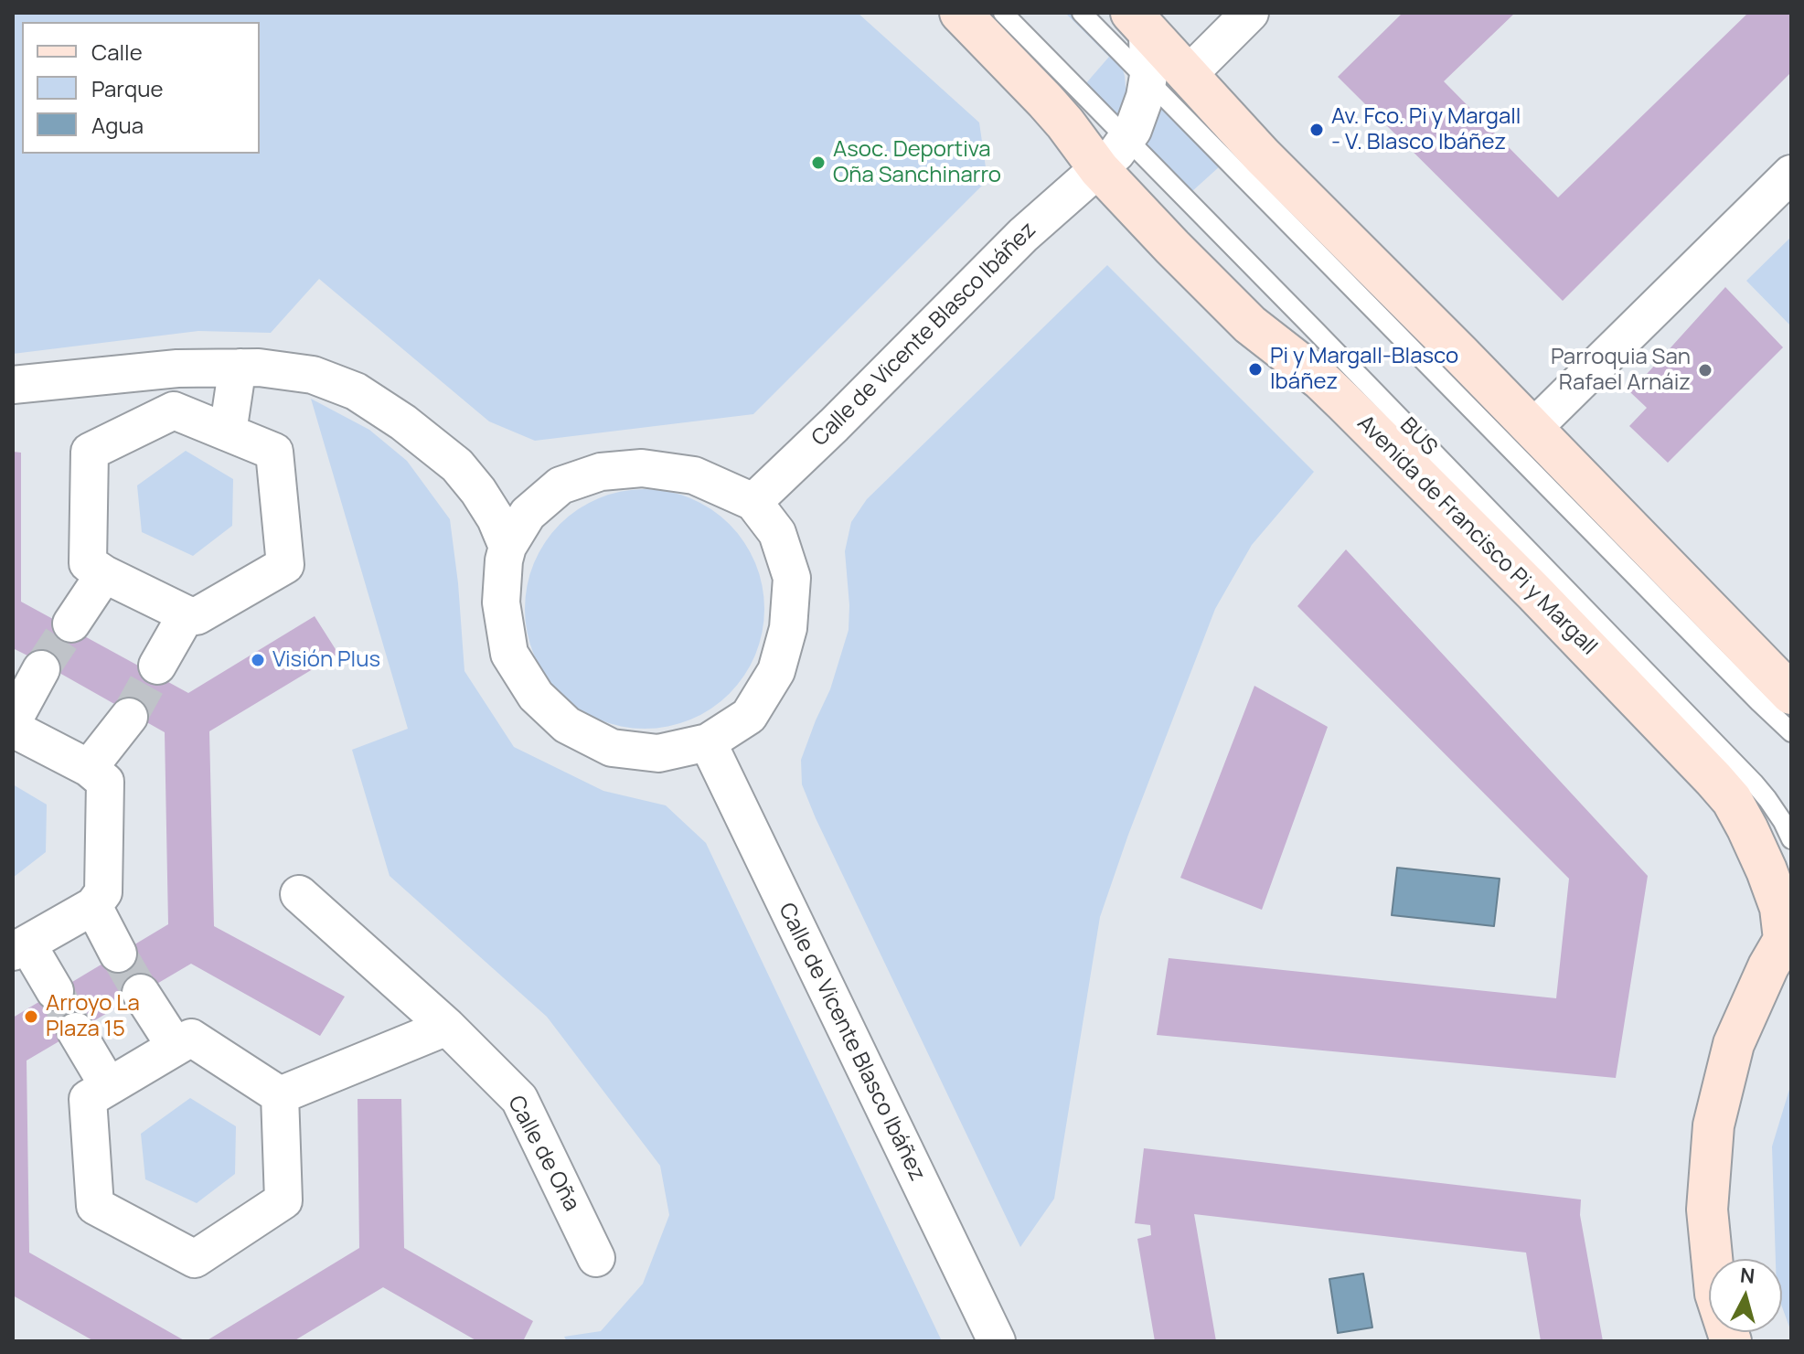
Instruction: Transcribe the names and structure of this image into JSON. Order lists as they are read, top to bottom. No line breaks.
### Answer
{"streets":{"street":["Calle de Vicente Blasco Ibáñez","Avenida de Francisco Pi y Margall","Calle de Oña"],"lane":["BUS"]},"crossings":[["Calle de Vicente Blasco Ibáñez","BUS"],["Calle de Vicente Blasco Ibáñez","Avenida de Francisco Pi y Margall"]],"places":["Av. Fco. Pi y Margall - V. Blasco Ibáñez","Asoc. Deportiva Oña Sanchinarro","Pi y Margall-Blasco Ibáñez","Parroquia San Rafael Arnáiz","Visión Plus","Arroyo La Plaza 15"],"legend":["Calle","Parque","Agua"],"north":"top"}
